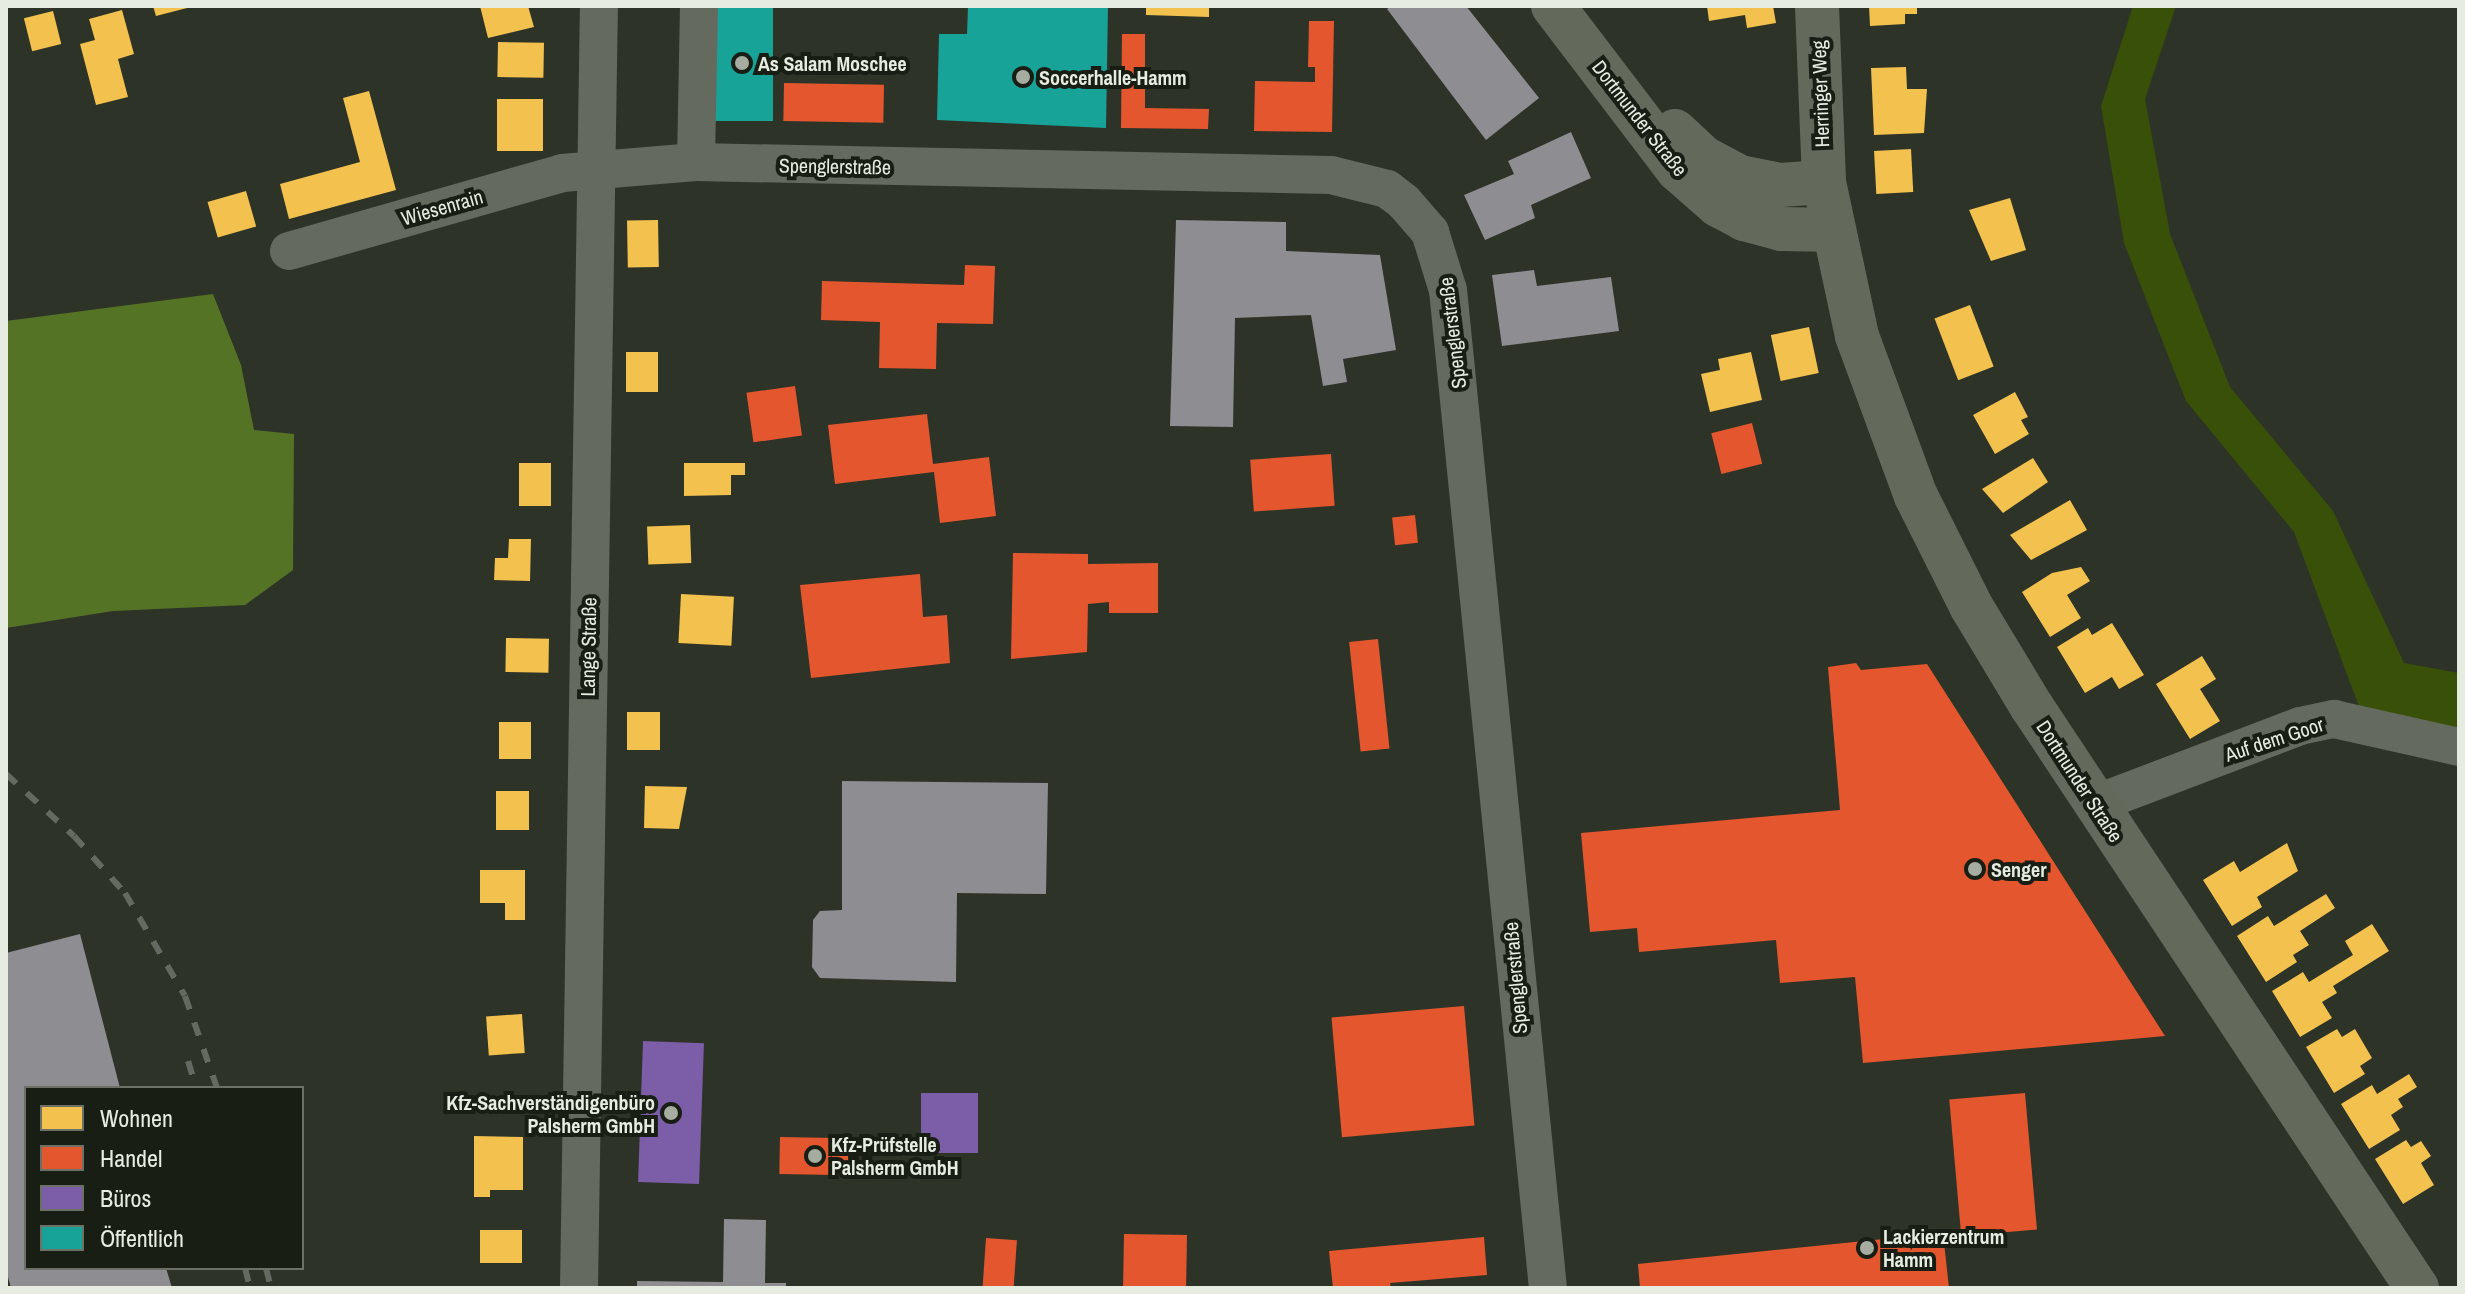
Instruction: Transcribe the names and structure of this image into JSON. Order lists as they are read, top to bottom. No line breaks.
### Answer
{"streets":{"main road":["Herringer Weg","Dortmunder Straße"],"street":["Spenglerstraße","Wiesenrain","Lange Straße","Auf dem Goor"]},"crossings":[["Herringer Weg","Dortmunder Straße"],["Dortmunder Straße","Auf dem Goor"],["Spenglerstraße","Wiesenrain"],["Spenglerstraße","Lange Straße"],["Wiesenrain","Lange Straße"]],"places":["As Salam Moschee","Soccerhalle-Hamm","Senger","Kfz-Sachverständigenbüro Palsherm GmbH","Kfz-Prüfstelle Palsherm GmbH","Lackierzentrum Hamm"],"legend":["Wohnen","Handel","Büros","Öffentlich"]}
